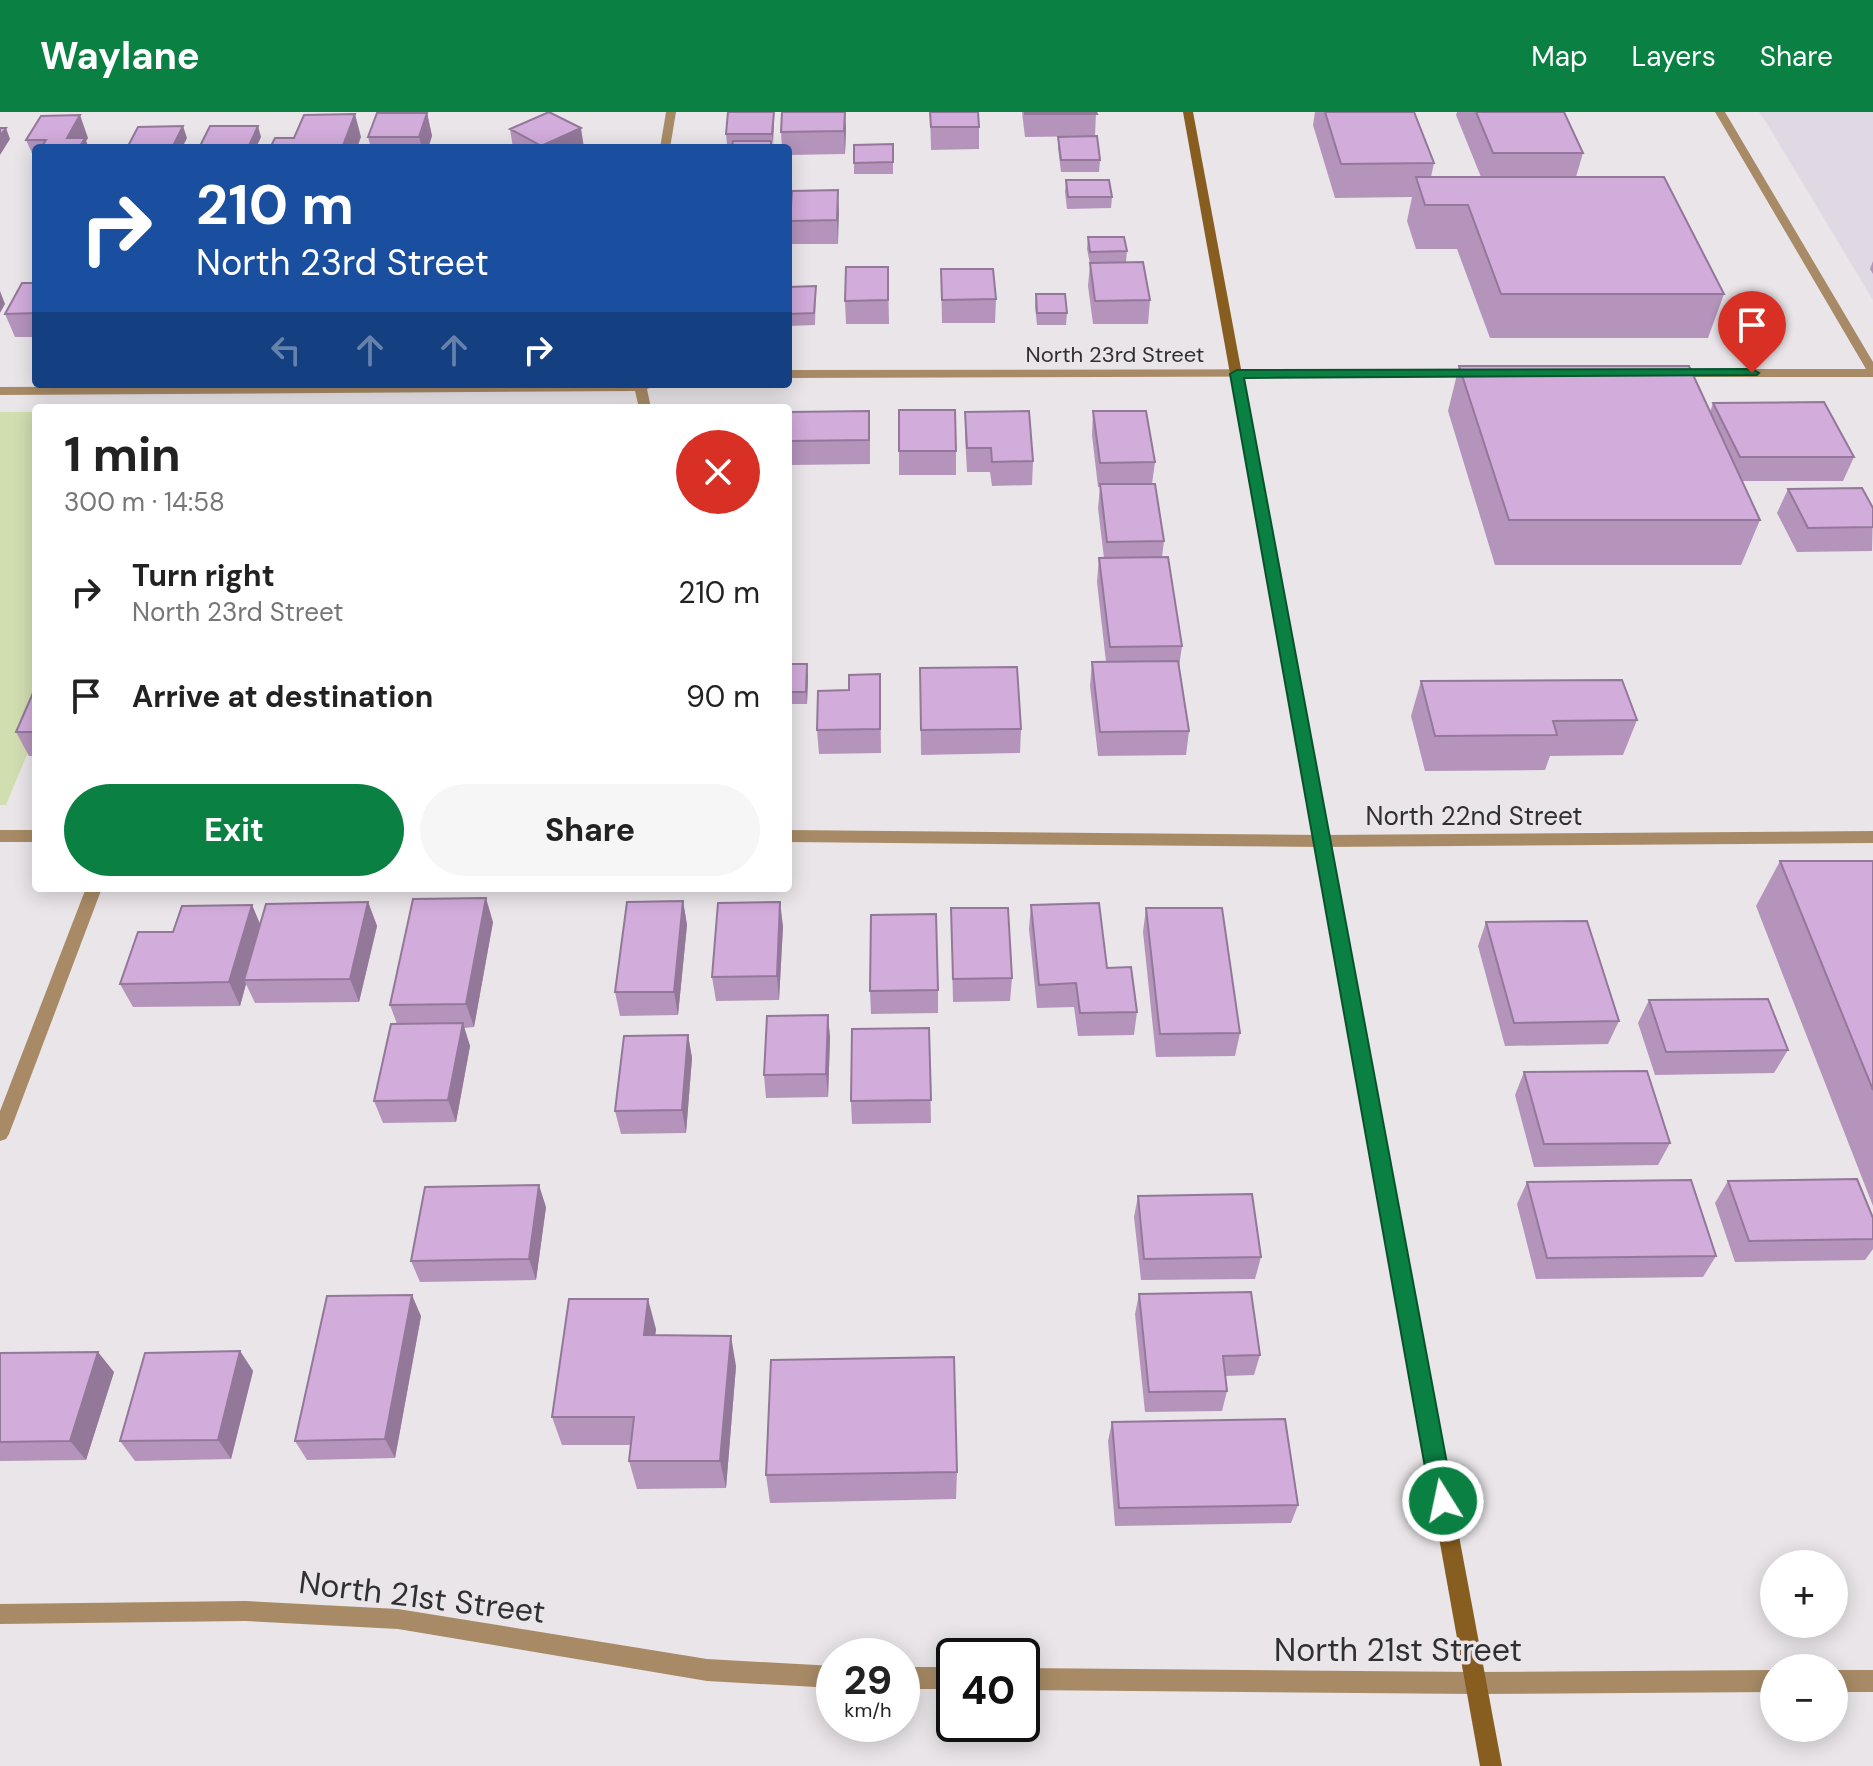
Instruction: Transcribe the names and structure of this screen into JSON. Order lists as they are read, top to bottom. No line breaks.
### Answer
{"streets":{"street":["North 23rd Street","North 22nd Street","North 21st Street"]},"page":{"header":"Waylane","nav":["Map","Layers","Share"],"turn":["210 m","North 23rd Street"],"heading":["1 min","300 m · 14:58"],"list":[{"name":"Turn right","note":"North 23rd Street","value":"210 m"},{"name":"Arrive at destination","value":"90 m"}],"buttons":["Exit","Share"],"map_buttons":["+","−"],"speed":"29 km/h","limit":"40"}}
